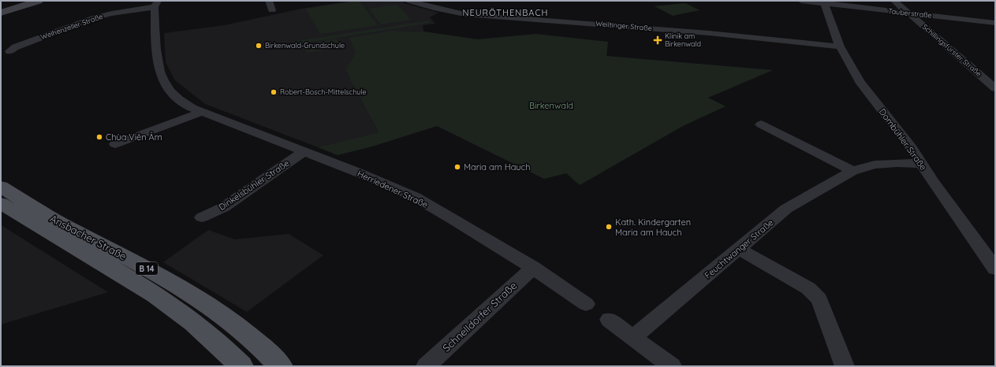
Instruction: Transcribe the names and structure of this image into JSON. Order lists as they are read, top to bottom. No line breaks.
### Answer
{"streets":{"main road":["Ansbacher Straße","B 14"],"street":["Tauberstraße","Weiltinger Straße","Weihenzeller Straße","Schillingsfürster Straße","Dombühler Straße","Dinkelsbühler Straße","Herriedener Straße","Feuchtwanger Straße","Schnelldorfer Straße"]},"crossings":[["Tauberstraße","Schillingsfürster Straße"],["Tauberstraße","Dombühler Straße"],["Weiltinger Straße","Dombühler Straße"],["Weihenzeller Straße","Herriedener Straße"],["Dombühler Straße","Feuchtwanger Straße"],["Dinkelsbühler Straße","Herriedener Straße"],["Herriedener Straße","Schnelldorfer Straße"]],"districts":["NEURÖTHENBACH"],"parks":["Birkenwald"],"places":{"health":["Klinik am Birkenwald"],"other":["Birkenwald-Grundschule","Robert-Bosch-Mittelschule","Chùa Viên Âm","Maria am Hauch","Kath. Kindergarten Maria am Hauch"]}}
